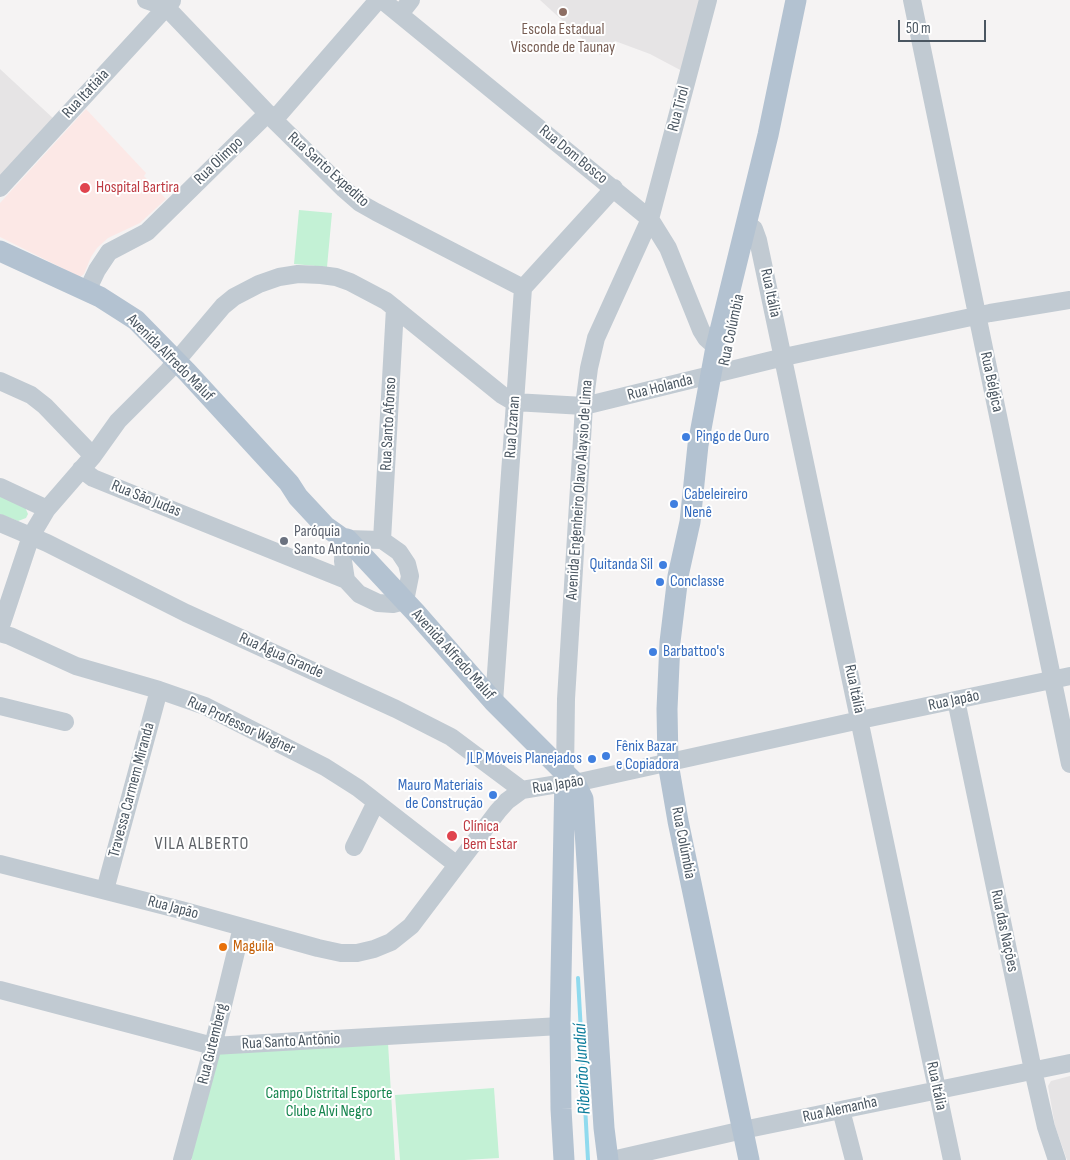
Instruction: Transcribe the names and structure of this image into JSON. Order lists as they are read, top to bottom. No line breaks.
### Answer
{"streets":{"main road":["Rua Colúmbia","Avenida Alfredo Maluf","Avenida Engenheiro Olavo Alaysio de Lima"],"street":["Rua Itatiaia","Rua Tirol","Rua Dom Bosco","Rua Olimpo","Rua Santo Expedito","Rua Itália","Rua Bélgica","Rua Holanda","Rua Santo Afonso","Rua Ozanan","Rua São Judas","Rua Água Grande","Rua Japão","Rua Professor Wagner","Travessa Carmem Miranda","Rua das Nações","Rua Santo Antônio","Rua Gutemberg","Rua Alemanha"]},"crossings":[["Rua Itatiaia","Rua Santo Expedito"],["Rua Tirol","Rua Dom Bosco"],["Rua Tirol","Avenida Engenheiro Olavo Alaysio de Lima"],["Rua Dom Bosco","Rua Colúmbia"],["Rua Dom Bosco","Rua Holanda"],["Rua Dom Bosco","Avenida Engenheiro Olavo Alaysio de Lima"],["Rua Olimpo","Rua Santo Expedito"],["Rua Olimpo","Avenida Alfredo Maluf"],["Rua Santo Expedito","Rua Ozanan"],["Rua Itália","Rua Colúmbia"],["Rua Itália","Rua Holanda"],["Rua Itália","Rua Japão"],["Rua Itália","Rua Alemanha"],["Rua Colúmbia","Rua Holanda"],["Rua Colúmbia","Rua Japão"],["Rua Colúmbia","Rua Alemanha"],["Avenida Alfredo Maluf","Rua Ozanan"],["Avenida Alfredo Maluf","Avenida Engenheiro Olavo Alaysio de Lima"],["Avenida Alfredo Maluf","Rua Japão"],["Rua Bélgica","Rua Holanda"],["Rua Bélgica","Rua Japão"],["Rua Holanda","Rua Ozanan"],["Rua Holanda","Avenida Engenheiro Olavo Alaysio de Lima"],["Avenida Engenheiro Olavo Alaysio de Lima","Rua Japão"],["Avenida Engenheiro Olavo Alaysio de Lima","Rua Santo Antônio"],["Avenida Engenheiro Olavo Alaysio de Lima","Rua Alemanha"],["Rua Água Grande","Rua Japão"],["Rua Japão","Rua Professor Wagner"],["Rua Japão","Travessa Carmem Miranda"],["Rua Japão","Rua das Nações"],["Rua Japão","Rua Gutemberg"],["Rua Professor Wagner","Travessa Carmem Miranda"],["Rua das Nações","Rua Alemanha"],["Rua Santo Antônio","Rua Gutemberg"]],"districts":["VILA ALBERTO"],"water":["Ribeirão Jundiaí"],"parks":["Campo Distrital Esporte Clube Alvi Negro"],"places":["Escola Estadual Visconde de Taunay","Hospital Bartira","Pingo de Ouro","Cabeleireiro Nenê","Paróquia Santo Antonio","Quitanda Sil","Conclasse","Barbattoo's","Fênix Bazar e Copiadora","JLP Móveis Planejados","Mauro Materiais de Construção","Clínica Bem Estar","Maguila"],"scale_bar":"50 m"}
